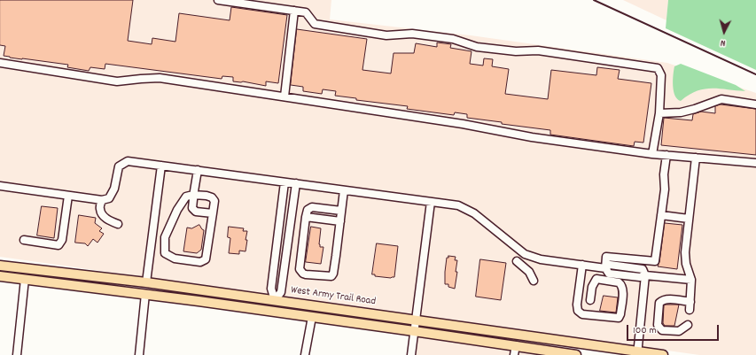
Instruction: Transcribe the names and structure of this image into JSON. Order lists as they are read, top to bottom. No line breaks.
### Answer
{"streets":{"main road":["West Army Trail Road"]},"scale_bar":"100 m","north":"bottom"}
